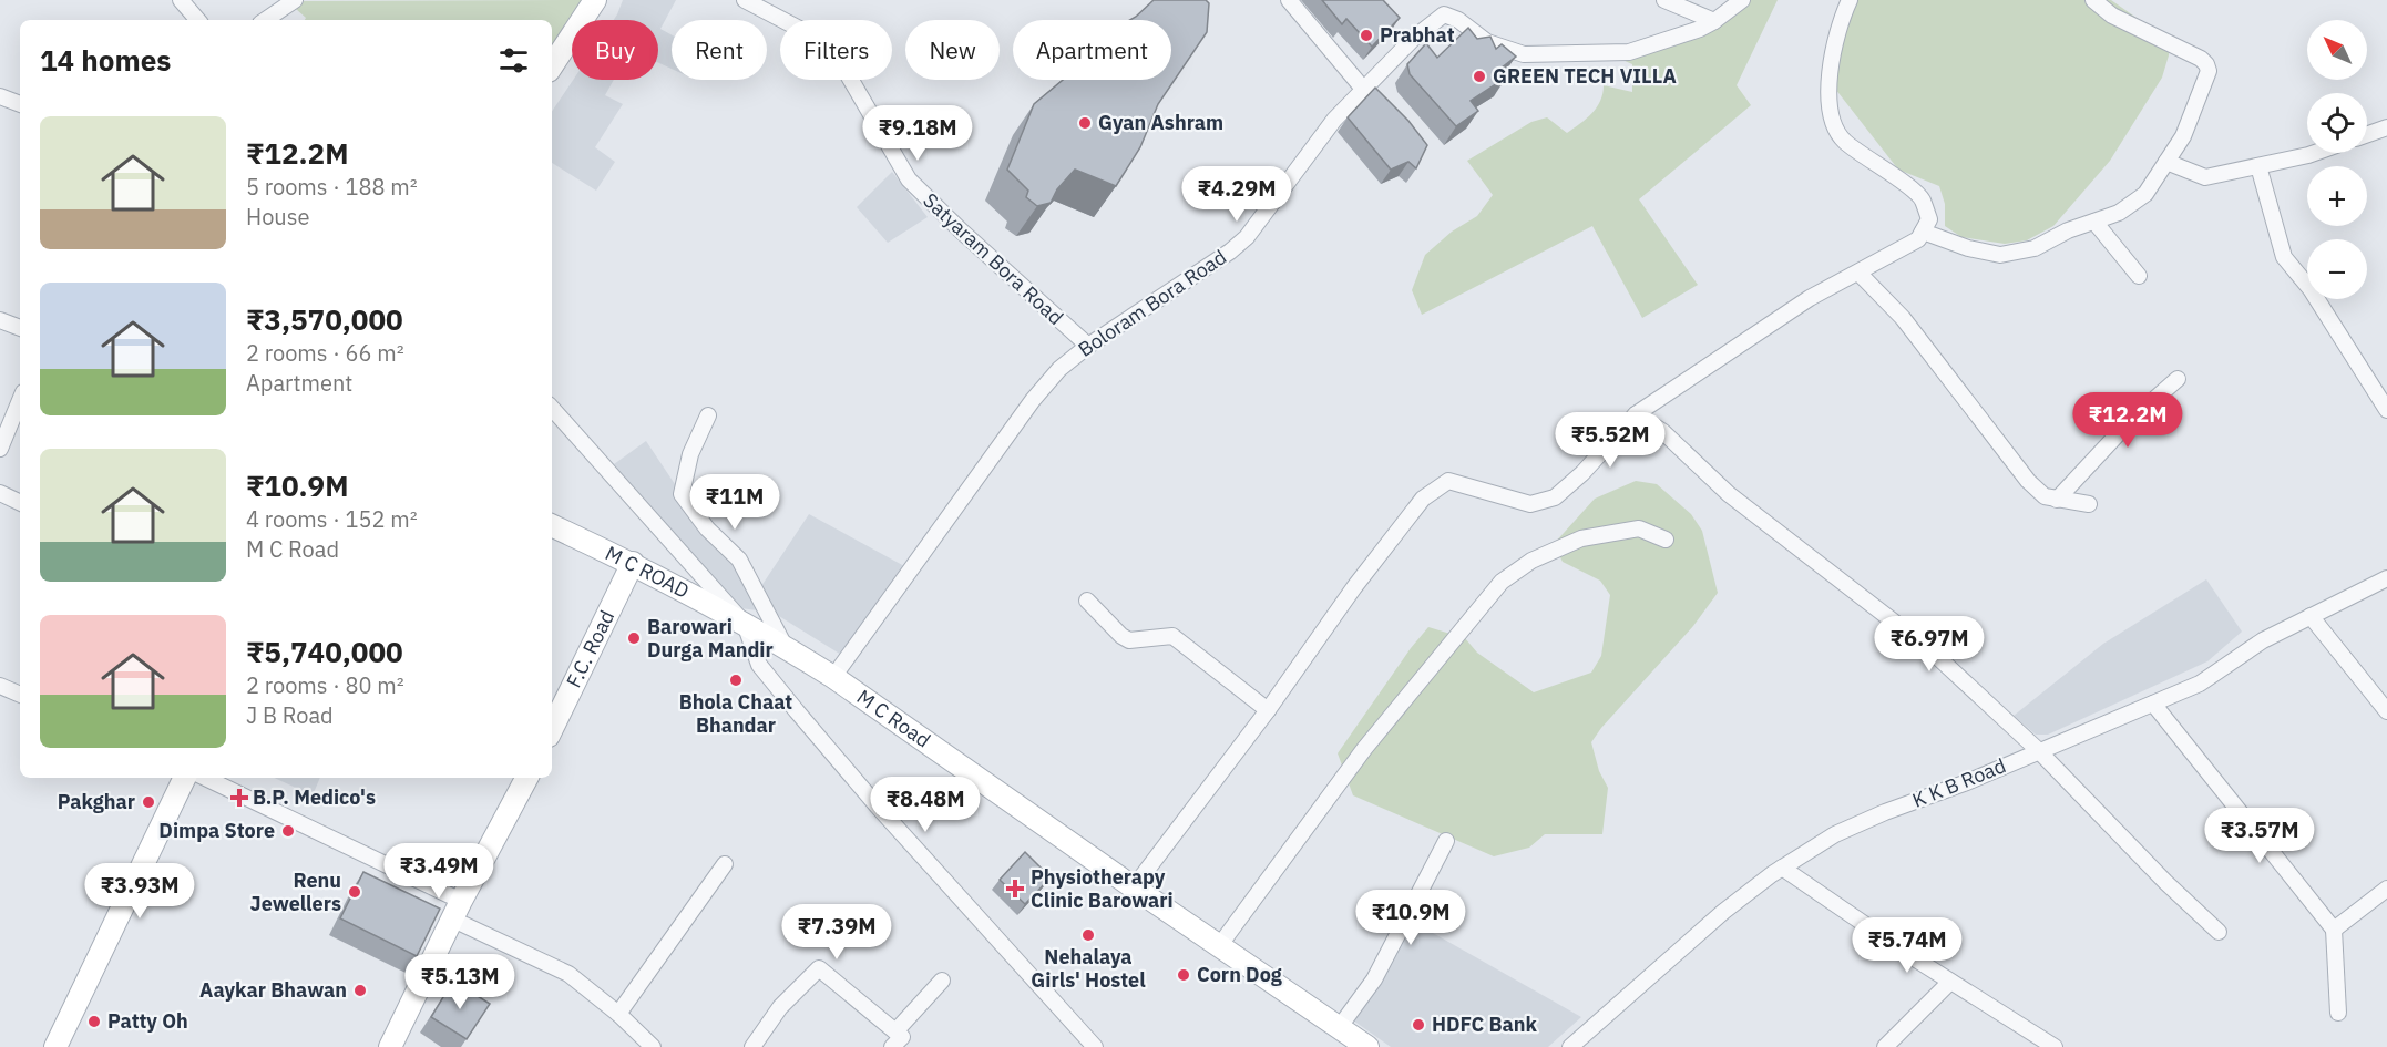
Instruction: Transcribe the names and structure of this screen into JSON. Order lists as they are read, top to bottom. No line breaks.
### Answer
{"streets":{"street":["Satyaram Bora Road","Boloram Bora Road","M C ROAD","F.C. Road","M C Road","K K B Road"]},"crossings":[["Satyaram Bora Road","Boloram Bora Road"],["Boloram Bora Road","M C Road"],["M C ROAD","F.C. Road"],["M C ROAD","M C Road"]],"places":{"other":["Prabhat","GREEN TECH VILLA","Gyan Ashram","Barowari Durga Mandir","Bhola Chaat Bhandar","Pakghar","Dimpa Store","Renu Jewellers","Nehalaya Girls' Hostel","Corn Dog","Aaykar Bhawan","Patty Oh","HDFC Bank"],"health":["B.P. Medico's","Physiotherapy Clinic Barowari"]},"north":"top left","page":{"map_buttons":["+","−"],"chip":["Buy","Rent","Filters","New","Apartment"],"heading":"14 homes","list":[{"name":"₹12.2M","note":"5 rooms · 188 m² · House"},{"name":"₹3,570,000","note":"2 rooms · 66 m² · Apartment"},{"name":"₹10.9M","note":"4 rooms · 152 m² · M C Road"},{"name":"₹5,740,000","note":"2 rooms · 80 m² · J B Road"}],"price":["₹9.18M","₹4.29M","₹12.2M","₹5.52M","₹11M","₹6.97M","₹8.48M","₹3.57M","₹3.49M","₹3.93M","₹10.9M","₹7.39M","₹5.74M","₹5.13M"]}}
